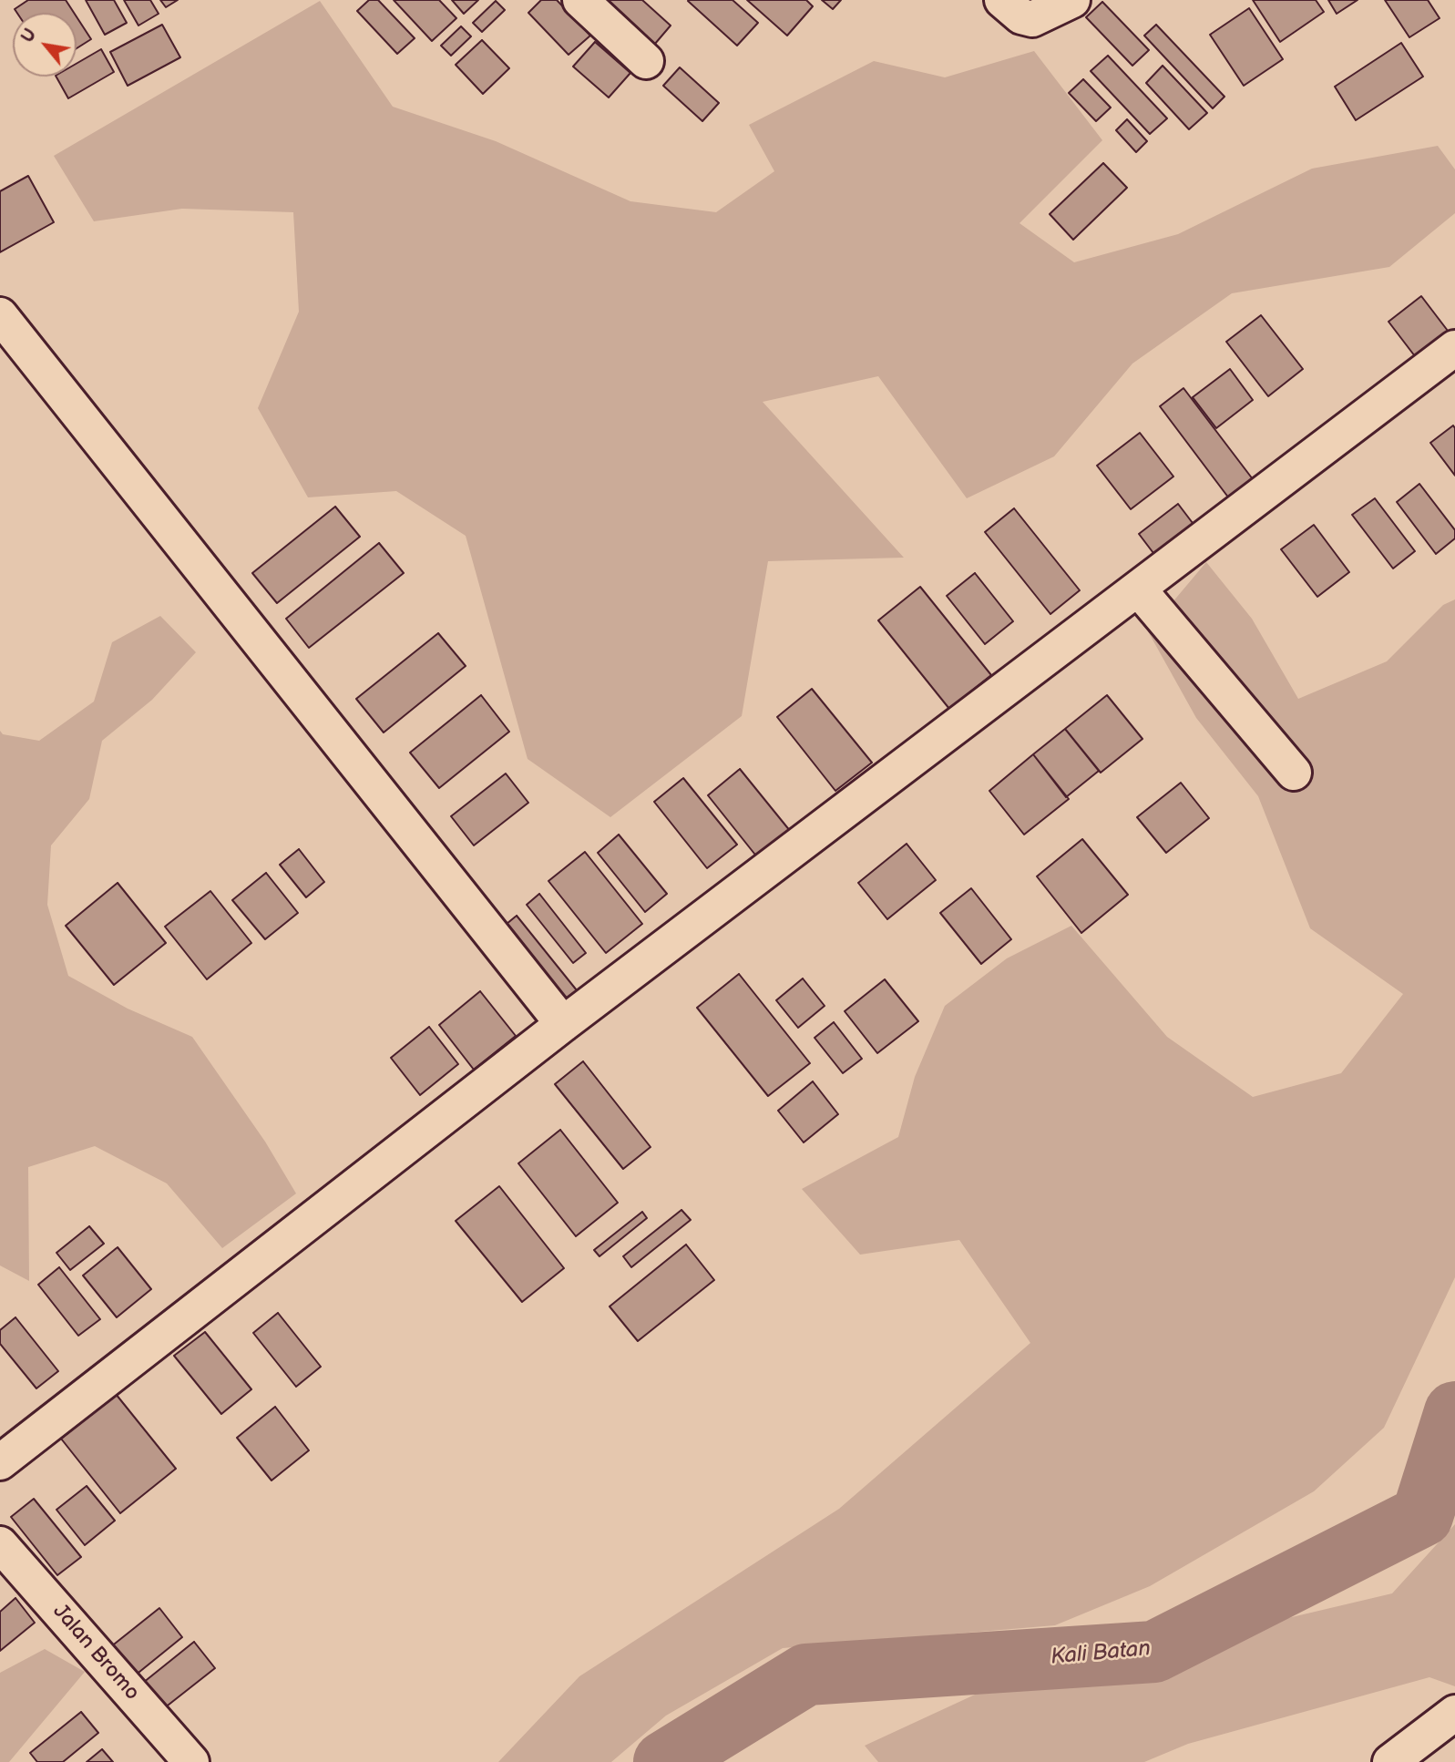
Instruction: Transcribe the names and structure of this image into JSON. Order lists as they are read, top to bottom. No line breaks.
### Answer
{"streets":{"street":["Jalan Bromo"]},"water":["Kali Batan"],"north":"top left"}
